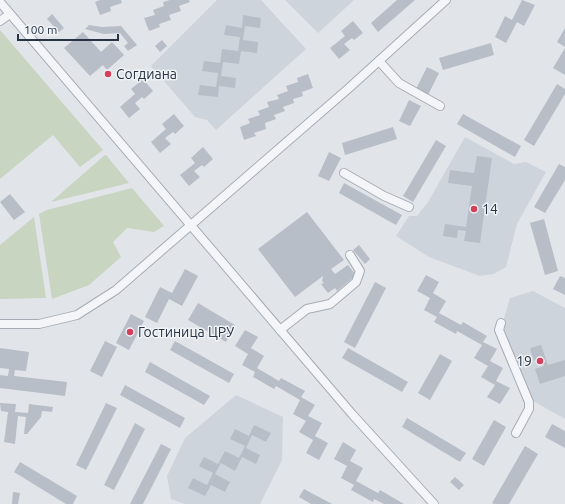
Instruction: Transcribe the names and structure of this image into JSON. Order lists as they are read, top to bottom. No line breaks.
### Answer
{"places":["Согдиана","14","Гостиница ЦРУ","19"],"scale_bar":"100 m"}
